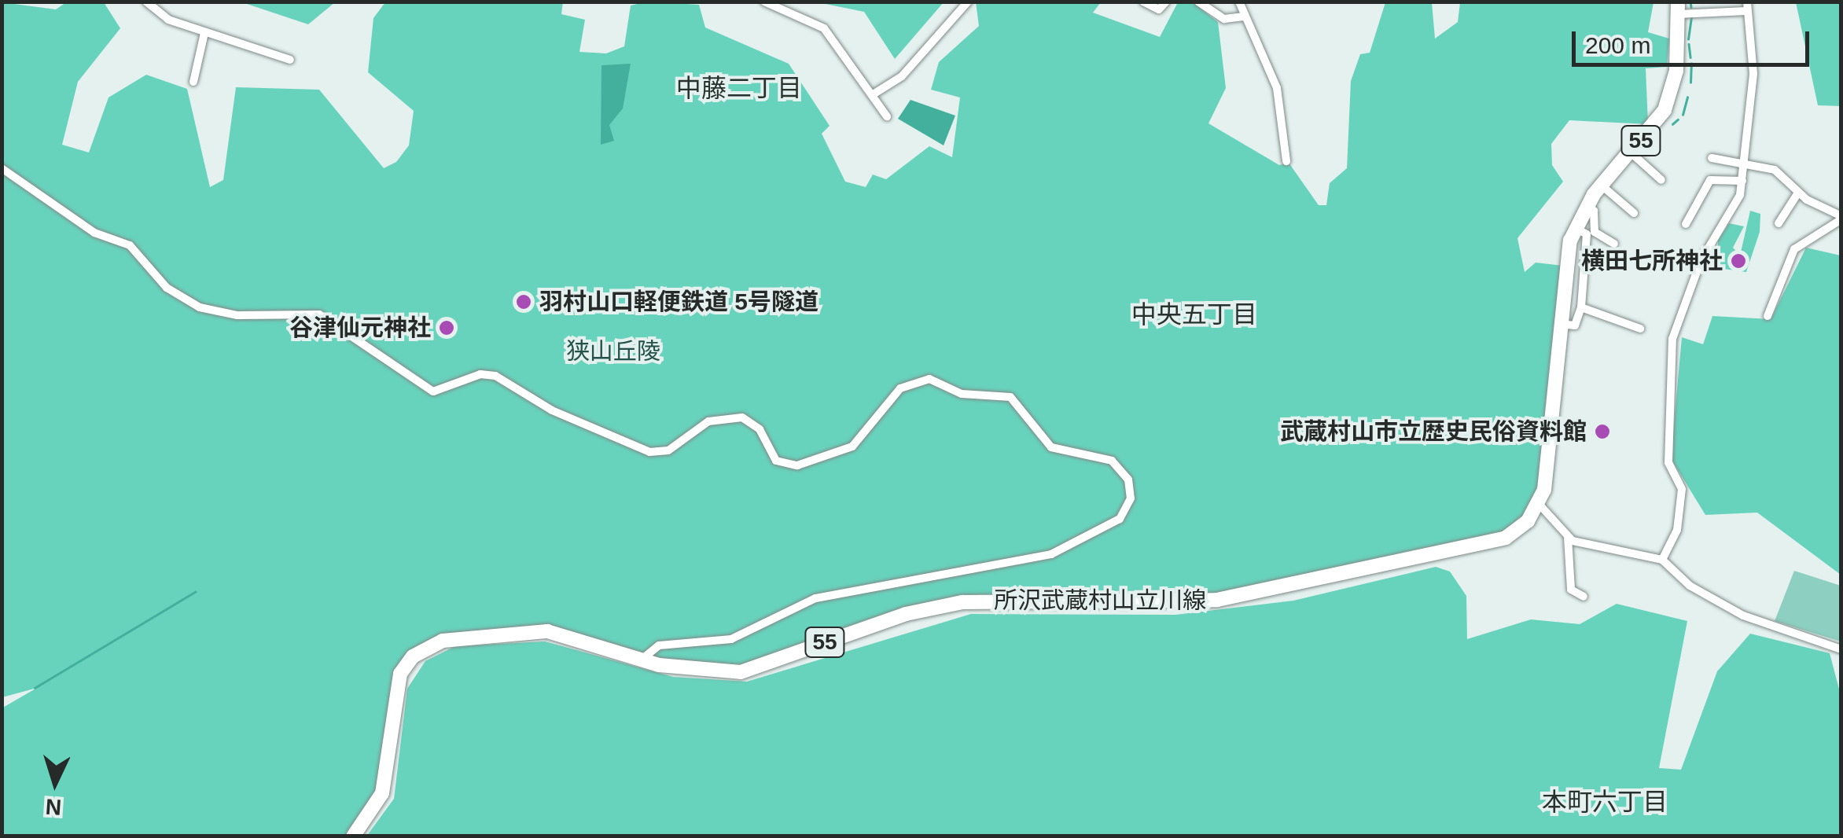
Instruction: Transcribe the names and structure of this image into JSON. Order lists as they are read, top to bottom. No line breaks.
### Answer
{"streets":{"main road":["55","所沢武蔵村山立川線"]},"crossings":[["55","所沢武蔵村山立川線"]],"districts":["中藤二丁目","中央五丁目","本町六丁目"],"parks":["狭山丘陵"],"places":["横田七所神社","羽村山口軽便鉄道 5号隧道","谷津仙元神社","武蔵村山市立歴史民俗資料館"],"scale_bar":"200 m","north":"bottom"}
